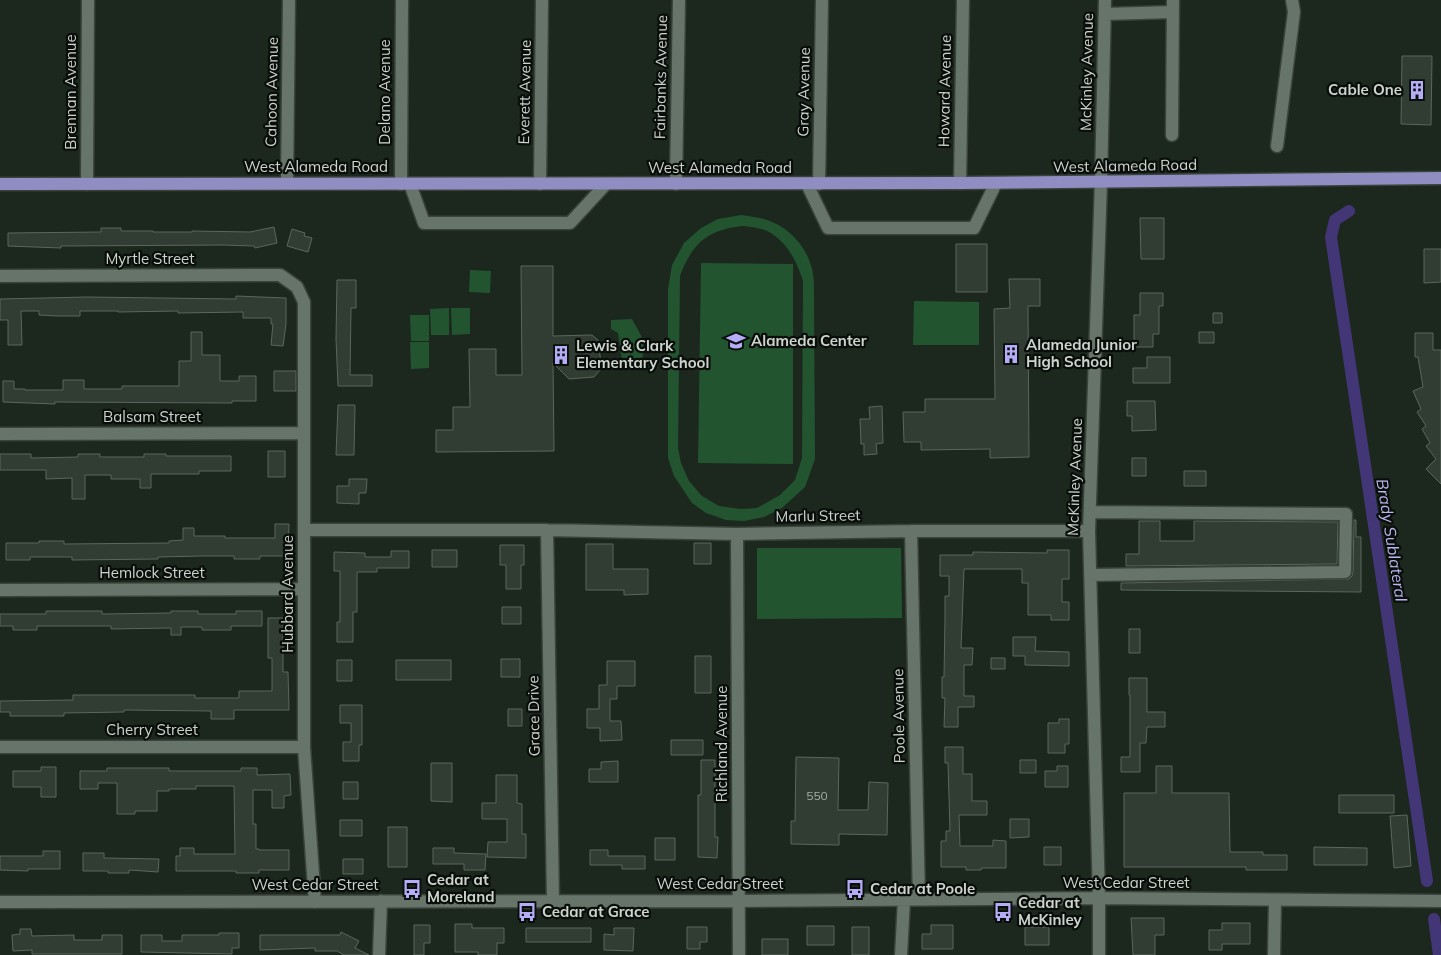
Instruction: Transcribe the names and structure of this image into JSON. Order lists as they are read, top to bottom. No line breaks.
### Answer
{"streets":{"main road":["West Alameda Road"],"street":["McKinley Avenue","Fairbanks Avenue","Howard Avenue","Brennan Avenue","Cahoon Avenue","Delano Avenue","Everett Avenue","Gray Avenue","Myrtle Street","Balsam Street","Marlu Street","Hemlock Street","Hubbard Avenue","Grace Drive","Poole Avenue","Cherry Street","Richland Avenue","West Cedar Street"]},"crossings":[["McKinley Avenue","West Alameda Road"],["McKinley Avenue","Marlu Street"],["McKinley Avenue","West Cedar Street"],["Fairbanks Avenue","West Alameda Road"],["Howard Avenue","West Alameda Road"],["Brennan Avenue","West Alameda Road"],["Cahoon Avenue","West Alameda Road"],["Delano Avenue","West Alameda Road"],["Everett Avenue","West Alameda Road"],["Gray Avenue","West Alameda Road"],["Myrtle Street","Hubbard Avenue"],["Balsam Street","Hubbard Avenue"],["Marlu Street","Hubbard Avenue"],["Marlu Street","Grace Drive"],["Marlu Street","Poole Avenue"],["Marlu Street","Richland Avenue"],["Hemlock Street","Hubbard Avenue"],["Hubbard Avenue","Cherry Street"],["Hubbard Avenue","West Cedar Street"],["Grace Drive","West Cedar Street"],["Poole Avenue","West Cedar Street"],["Richland Avenue","West Cedar Street"]],"water":["Brady Sublateral"],"places":{"building":["Cable One","Alameda Junior High School","Lewis & Clark Elementary School"],"school or university":["Alameda Center"],"bus stop":["Cedar at Moreland","Cedar at Poole","Cedar at Grace","Cedar at McKinley"]},"house_numbers":["550"]}
